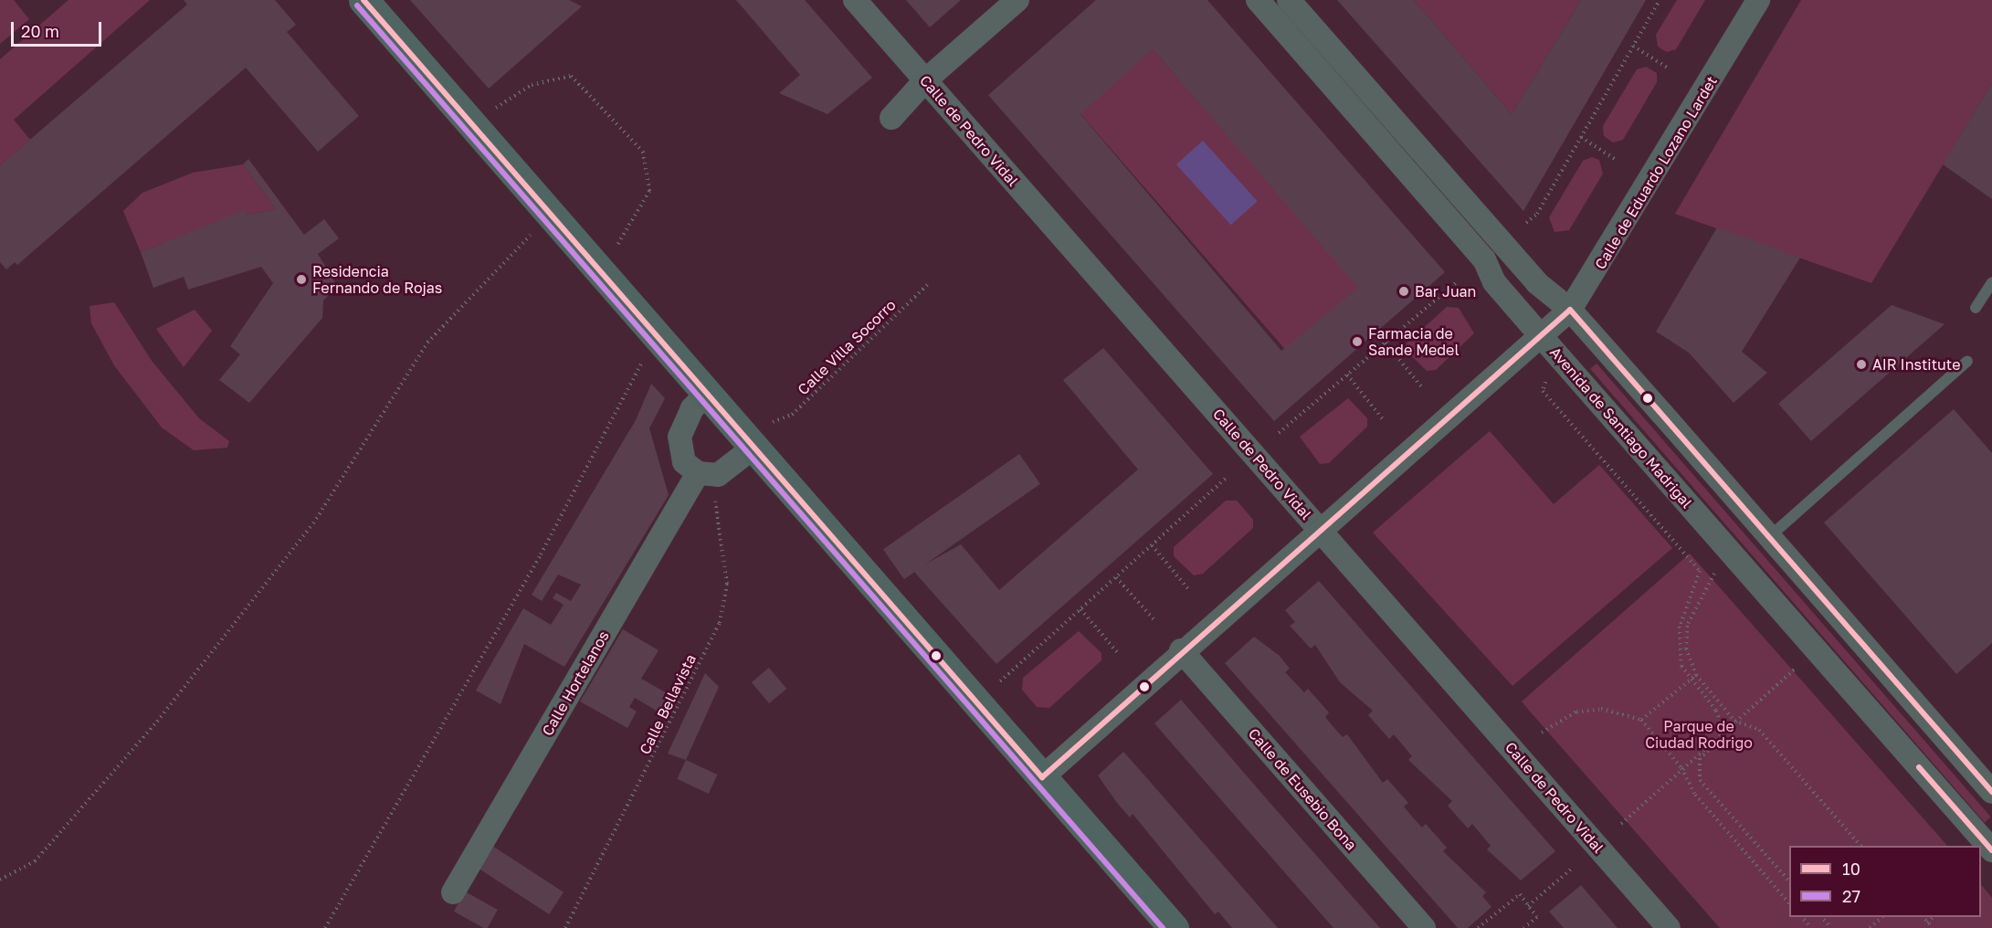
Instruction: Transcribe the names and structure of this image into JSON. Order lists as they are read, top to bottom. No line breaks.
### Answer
{"streets":{"street":["Calle de Pedro Vidal","Calle de Eduardo Lozano Lardet","Avenida de Santiago Madrigal","Calle Hortelanos","Calle de Eusebio Bona"],"path":["Calle Villa Socorro","Calle Bellavista"]},"crossings":[["Calle de Pedro Vidal","Calle de Eduardo Lozano Lardet"],["Calle de Eduardo Lozano Lardet","Avenida de Santiago Madrigal"],["Calle de Eduardo Lozano Lardet","Calle de Eusebio Bona"],["Calle Hortelanos","Calle Bellavista"]],"parks":["Parque de Ciudad Rodrigo"],"places":["Residencia Fernando de Rojas","Bar Juan","Farmacia de Sande Medel","AIR Institute"],"lines":["transit line 10","transit line 27"],"legend":["10","27"],"scale_bar":"20 m"}
